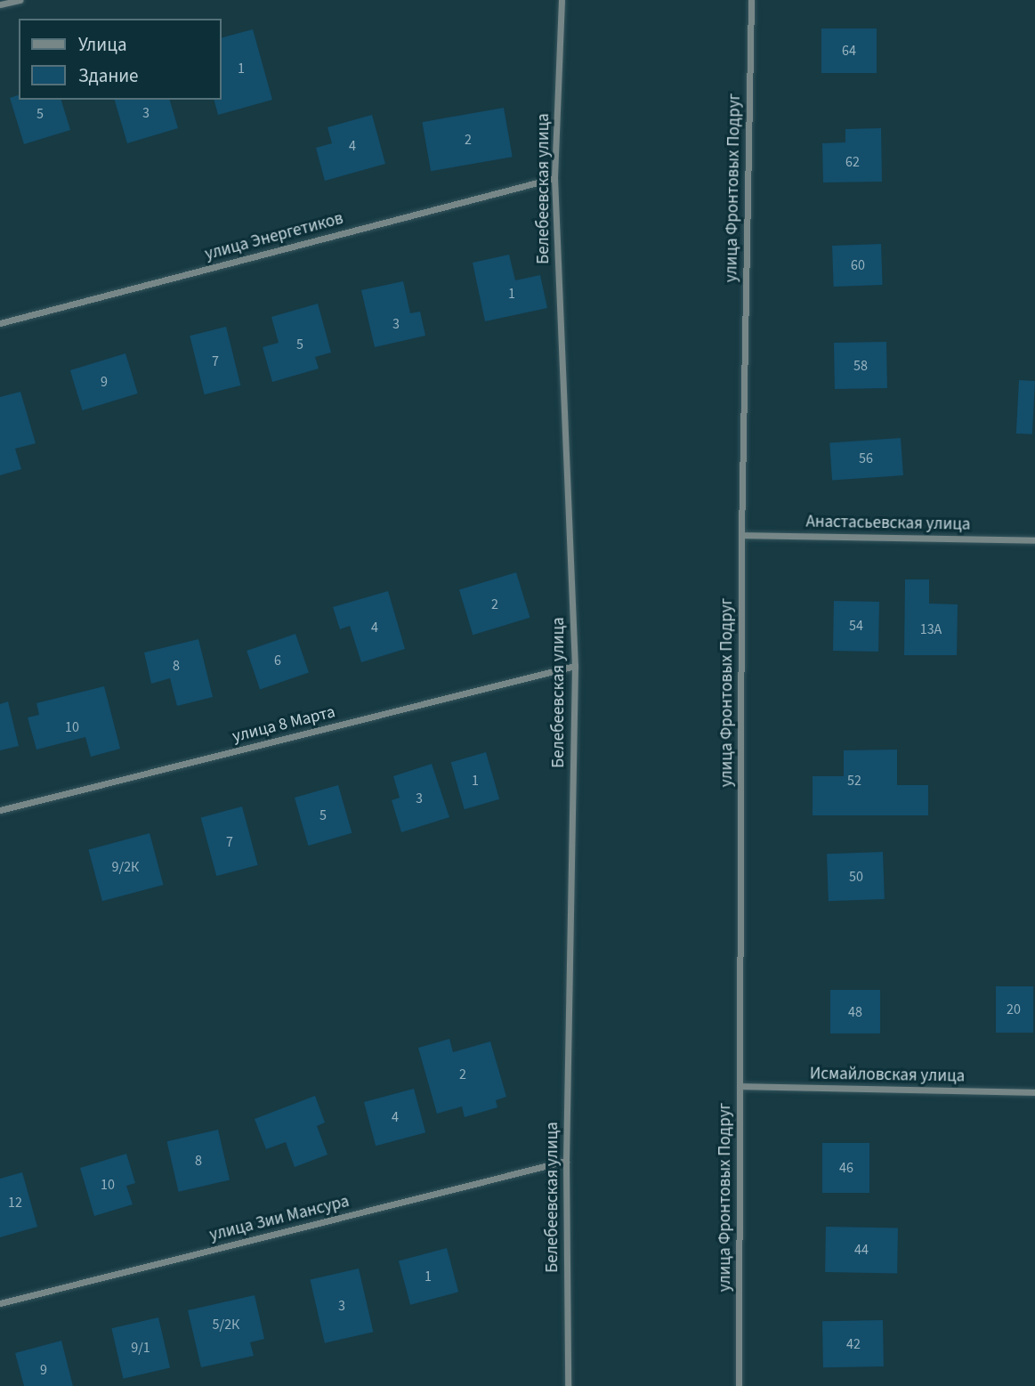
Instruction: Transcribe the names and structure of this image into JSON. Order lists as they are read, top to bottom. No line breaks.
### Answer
{"streets":{"street":["улица Фронтовых Подруг","Белебеевская улица","улица Энергетиков","Анастасьевская улица","улица 8 Марта","Исмайловская улица","улица Зии Мансура"]},"crossings":[["улица Фронтовых Подруг","Анастасьевская улица"],["улица Фронтовых Подруг","Исмайловская улица"],["Белебеевская улица","улица Энергетиков"],["Белебеевская улица","улица 8 Марта"],["Белебеевская улица","улица Зии Мансура"]],"house_numbers":["64","1","3","5","2","4","62","60","1","3","5","7","58","9","56","2","54","4","13А","6","8","10","1","52","3","5","7","9/2К","50","20","48","2","4","8","46","10","12","44","1","3","5/2К","42","9/1","9"],"legend":["Улица","Здание"]}
